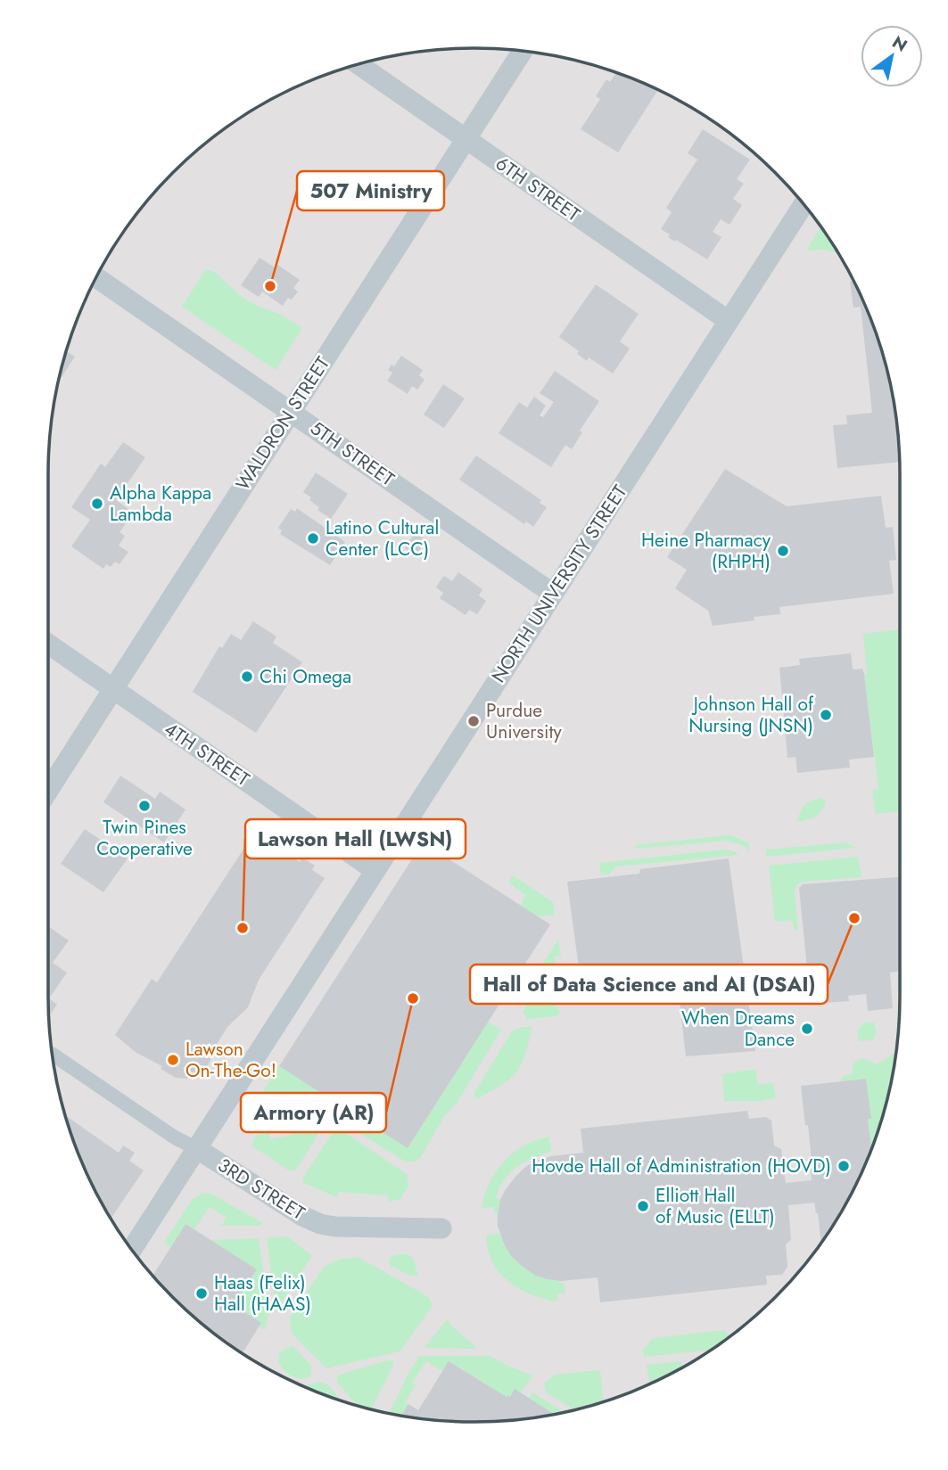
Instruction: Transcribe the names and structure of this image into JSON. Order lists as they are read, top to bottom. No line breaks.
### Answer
{"streets":{"street":["6TH STREET","WALDRON STREET","5TH STREET","NORTH UNIVERSITY STREET","4TH STREET","3RD STREET"]},"crossings":[["6TH STREET","WALDRON STREET"],["6TH STREET","NORTH UNIVERSITY STREET"],["WALDRON STREET","5TH STREET"],["WALDRON STREET","4TH STREET"],["5TH STREET","NORTH UNIVERSITY STREET"],["NORTH UNIVERSITY STREET","4TH STREET"],["NORTH UNIVERSITY STREET","3RD STREET"]],"places":["507 Ministry","Alpha Kappa Lambda","Latino Cultural Center (LCC)","Heine Pharmacy (RHPH)","Chi Omega","Johnson Hall of Nursing (JNSN)","Purdue University","Twin Pines Cooperative","Hall of Data Science and AI (DSAI)","Lawson Hall (LWSN)","Armory (AR)","When Dreams Dance","Lawson On-The-Go!","Hovde Hall of Administration (HOVD)","Elliott Hall of Music (ELLT)","Haas (Felix) Hall (HAAS)"],"north":"top right"}
